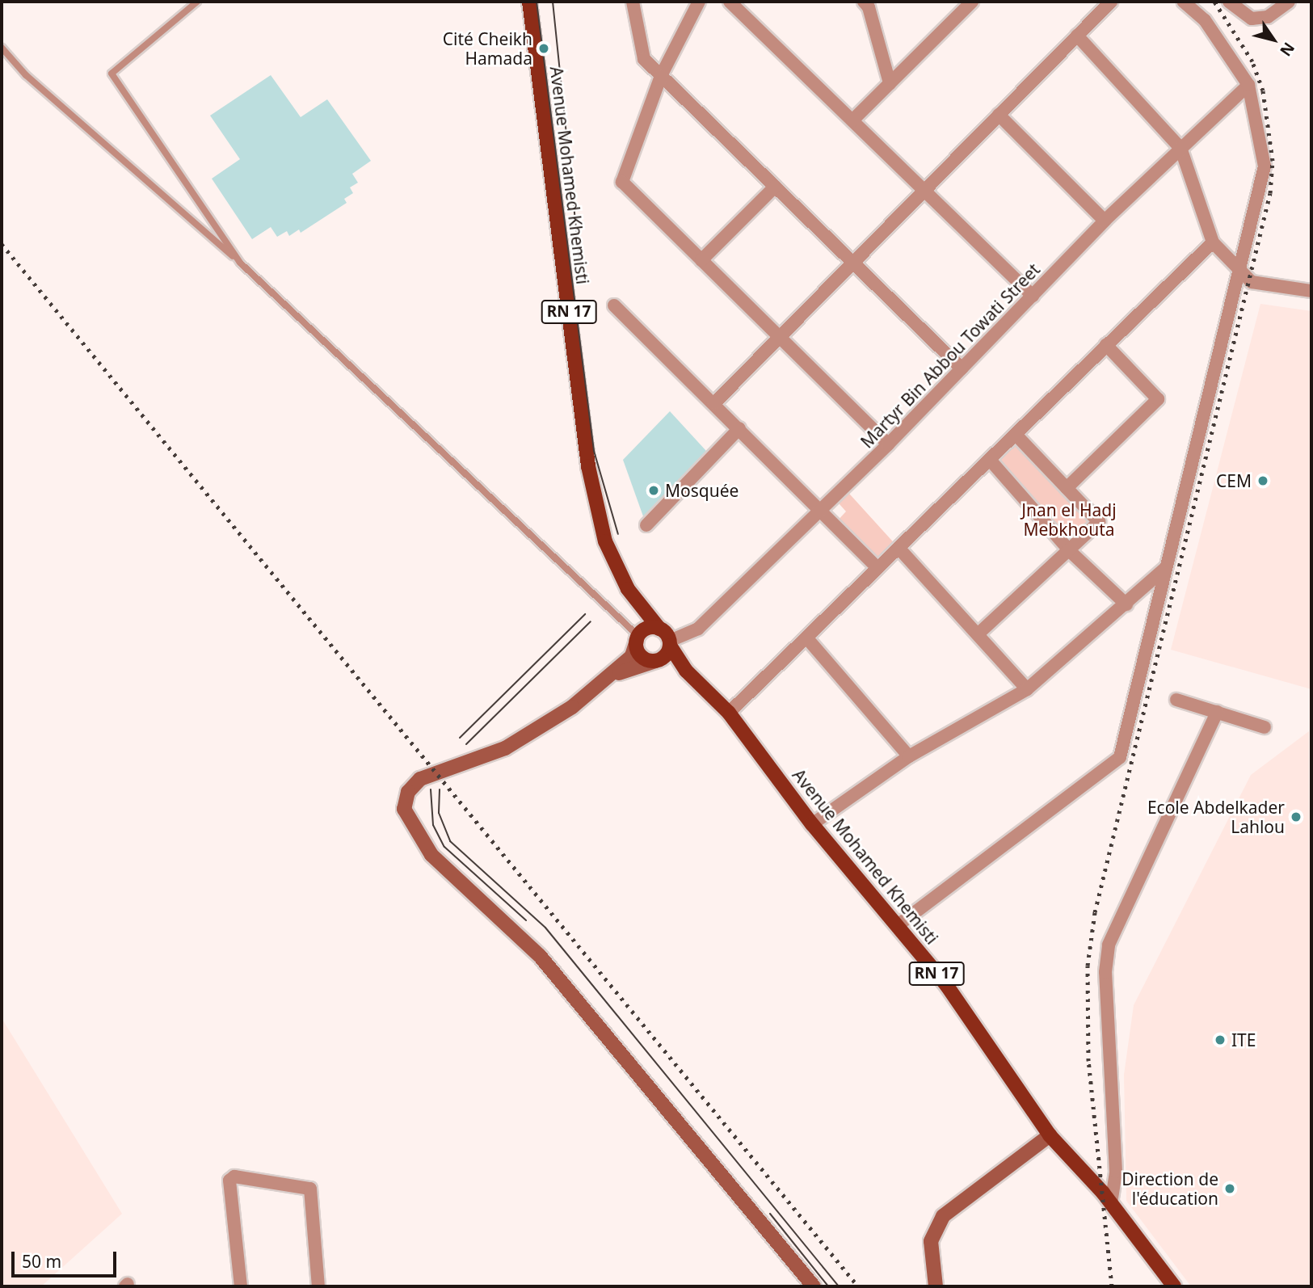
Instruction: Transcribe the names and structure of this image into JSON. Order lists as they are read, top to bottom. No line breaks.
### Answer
{"streets":{"main road":["Avenue Mohamed Khemisti","RN 17"],"street":["Martyr Bin Abbou Towati Street"]},"crossings":[["Avenue Mohamed Khemisti","Martyr Bin Abbou Towati Street"]],"parks":["Jnan el Hadj Mebkhouta"],"places":["Cité Cheikh Hamada","CEM","Mosquée","Ecole Abdelkader Lahlou","ITE","Direction de l'éducation"],"scale_bar":"50 m","north":"bottom right"}
